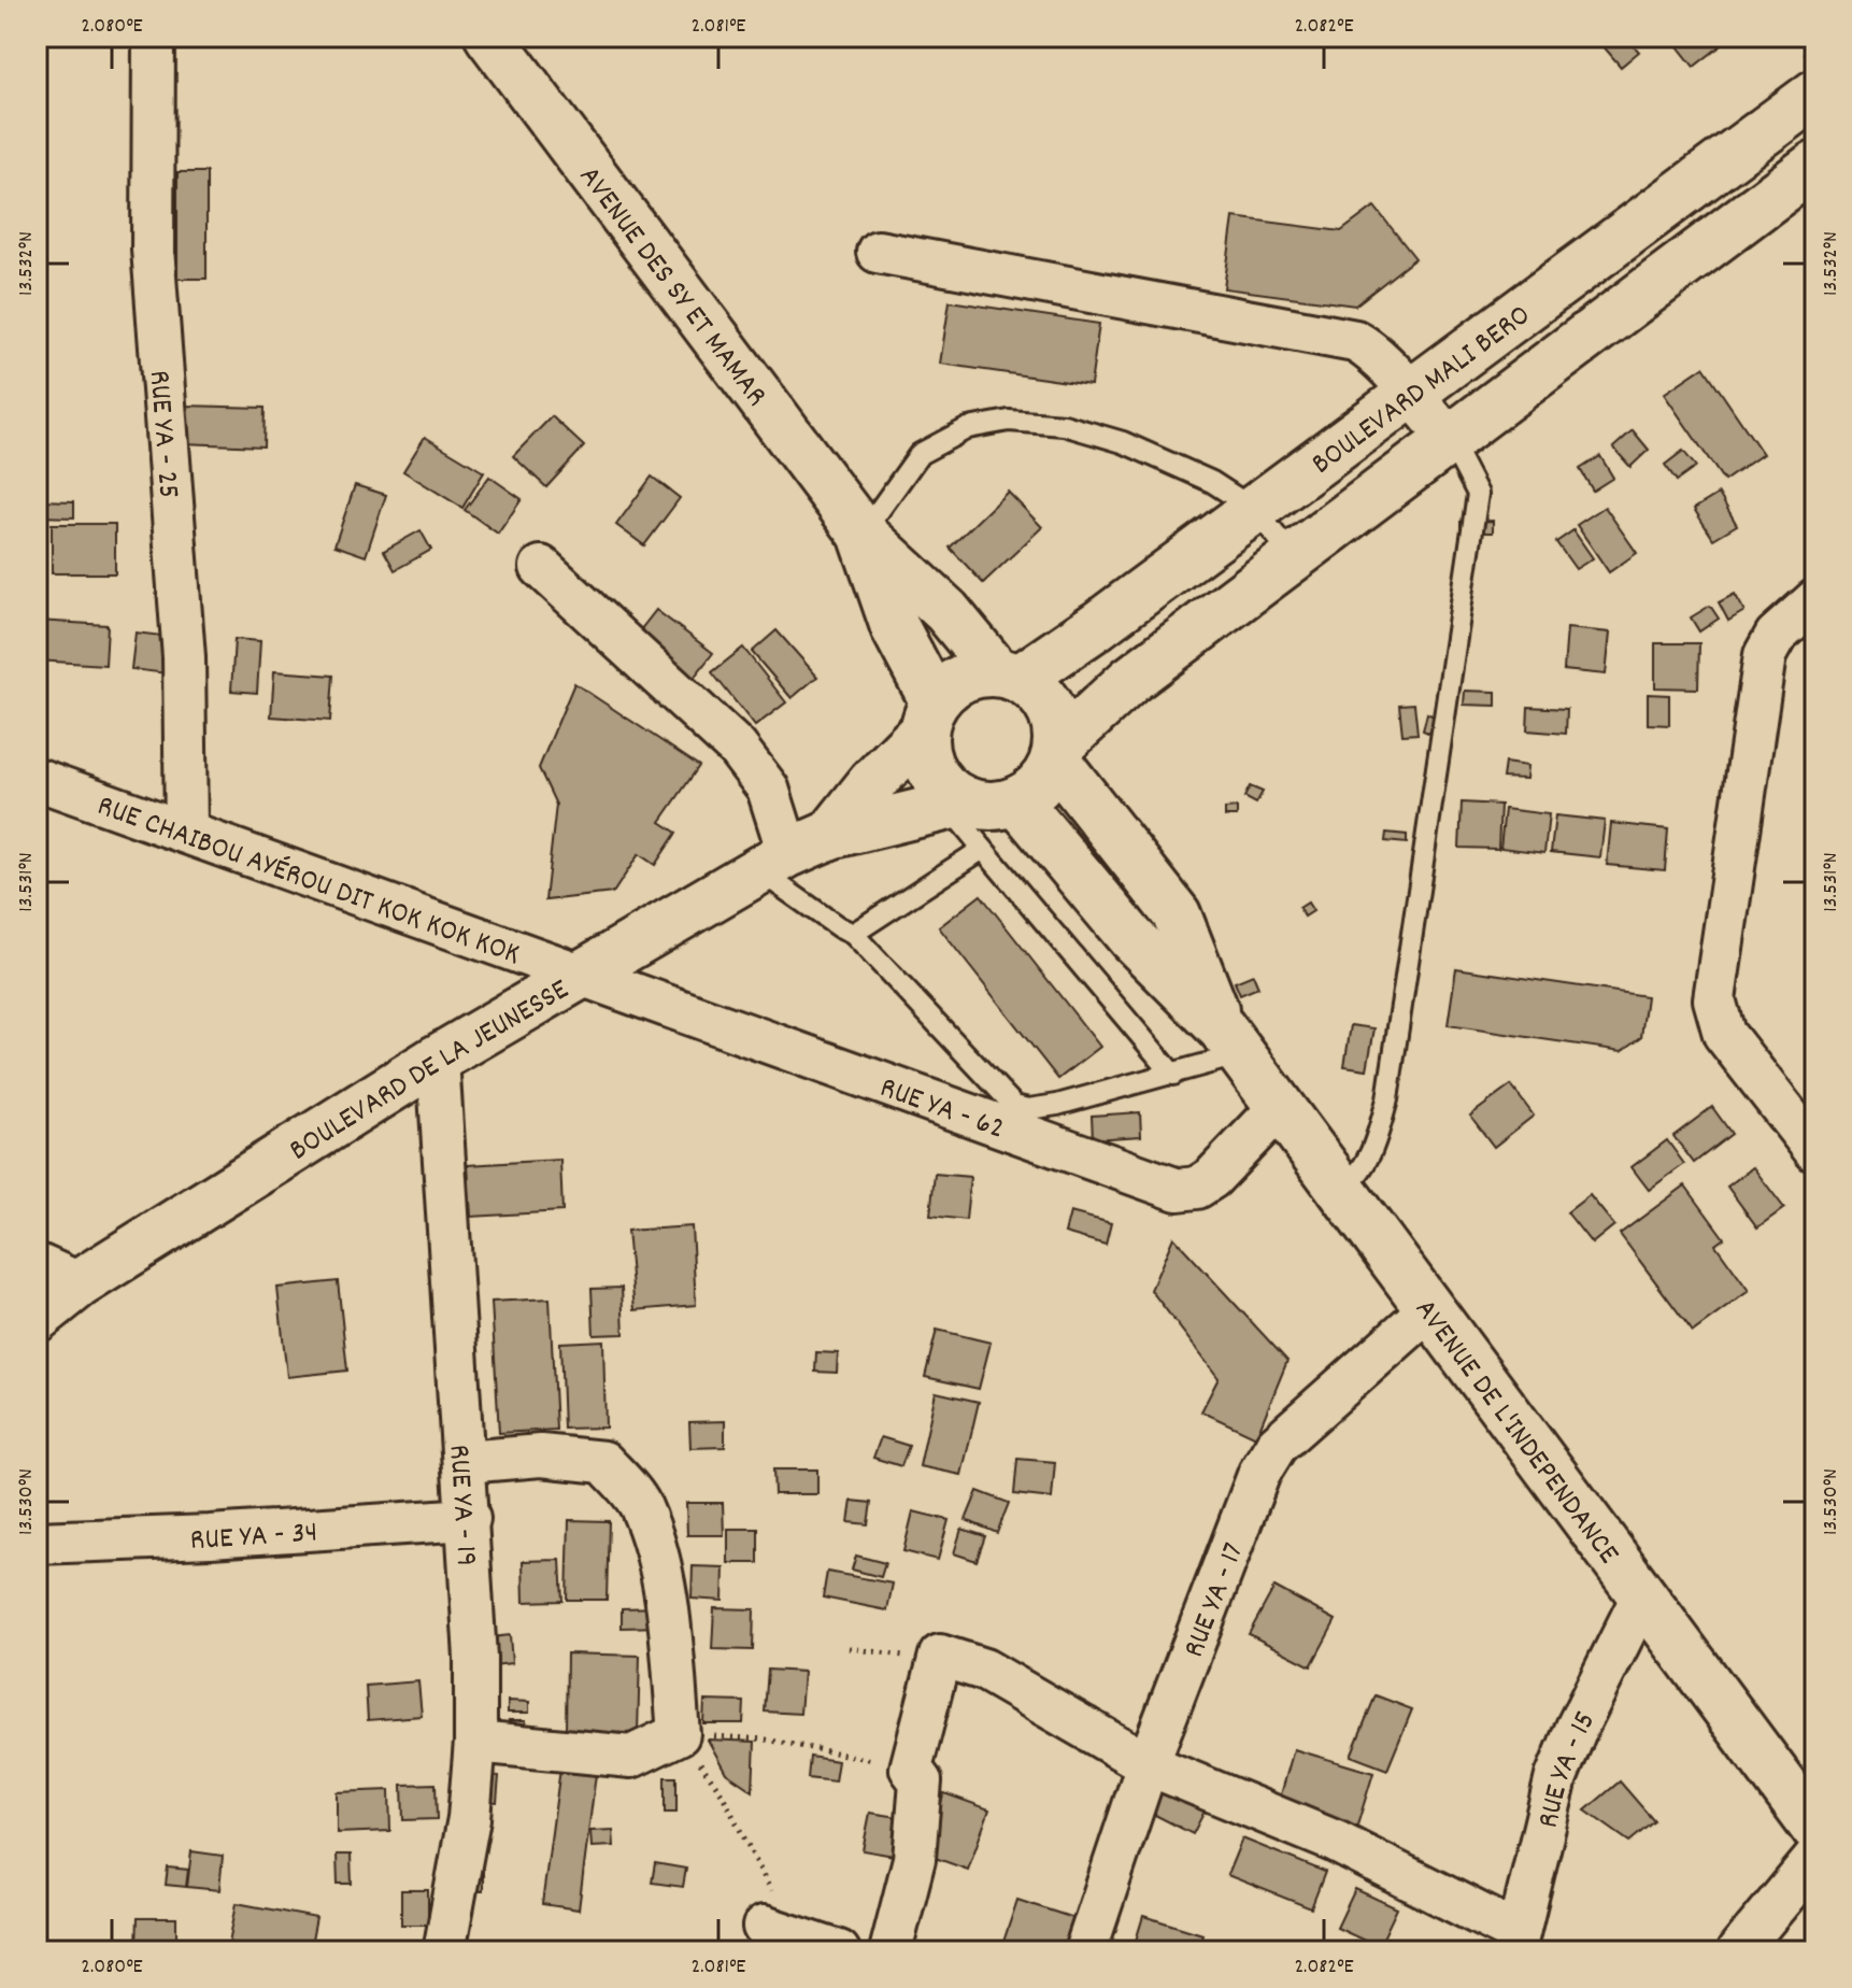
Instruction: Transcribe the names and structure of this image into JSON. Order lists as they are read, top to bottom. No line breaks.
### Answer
{"streets":{"main road":["AVENUE DES SY ET MAMAR","BOULEVARD MALI BERO","BOULEVARD DE LA JEUNESSE","AVENUE DE L'INDEPENDANCE"],"street":["RUE YA - 25","RUE CHAIBOU AYÉROU DIT KOK KOK KOK","RUE YA - 62","RUE YA - 19","RUE YA - 34","RUE YA - 17","RUE YA - 15"]},"crossings":[["AVENUE DES SY ET MAMAR","BOULEVARD MALI BERO"],["AVENUE DES SY ET MAMAR","BOULEVARD DE LA JEUNESSE"],["AVENUE DES SY ET MAMAR","AVENUE DE L'INDEPENDANCE"],["BOULEVARD MALI BERO","BOULEVARD DE LA JEUNESSE"],["BOULEVARD MALI BERO","AVENUE DE L'INDEPENDANCE"],["RUE YA - 25","RUE CHAIBOU AYÉROU DIT KOK KOK KOK"],["RUE CHAIBOU AYÉROU DIT KOK KOK KOK","BOULEVARD DE LA JEUNESSE"],["RUE CHAIBOU AYÉROU DIT KOK KOK KOK","RUE YA - 62"],["BOULEVARD DE LA JEUNESSE","RUE YA - 62"],["BOULEVARD DE LA JEUNESSE","AVENUE DE L'INDEPENDANCE"],["BOULEVARD DE LA JEUNESSE","RUE YA - 19"],["RUE YA - 62","AVENUE DE L'INDEPENDANCE"],["AVENUE DE L'INDEPENDANCE","RUE YA - 17"],["AVENUE DE L'INDEPENDANCE","RUE YA - 15"],["RUE YA - 19","RUE YA - 34"]],"coordinates":["2.080°E","2.081°E","2.082°E","13.532°N","13.531°N","13.530°N"]}
